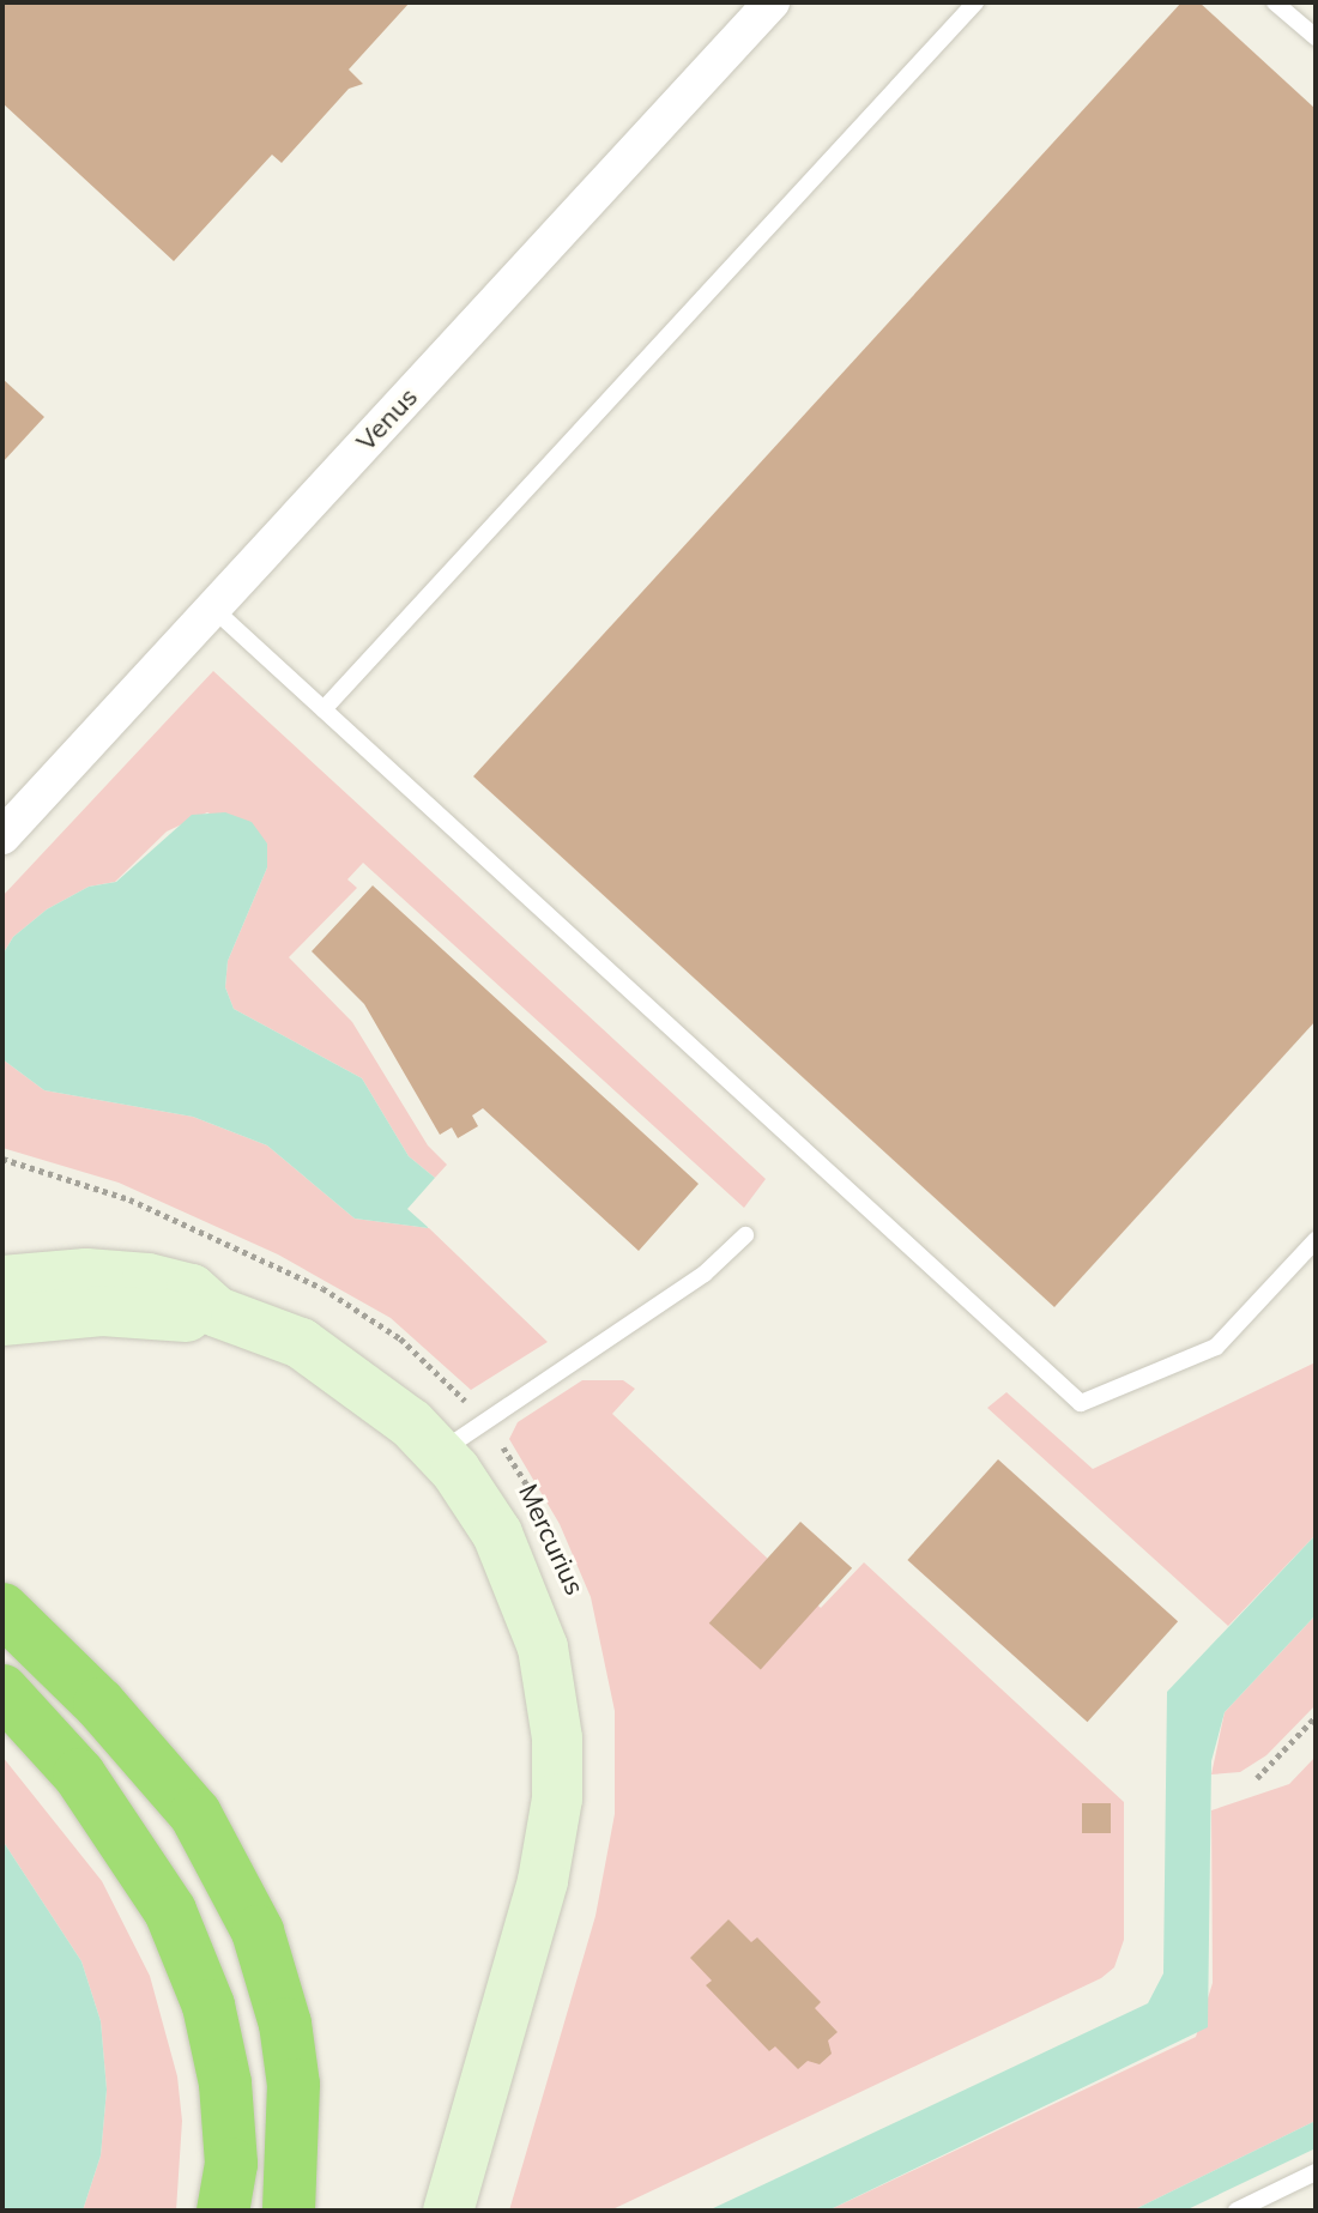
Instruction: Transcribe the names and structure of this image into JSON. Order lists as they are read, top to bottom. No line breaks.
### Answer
{"streets":{"main road":["Mercurius"],"street":["Venus"]}}
